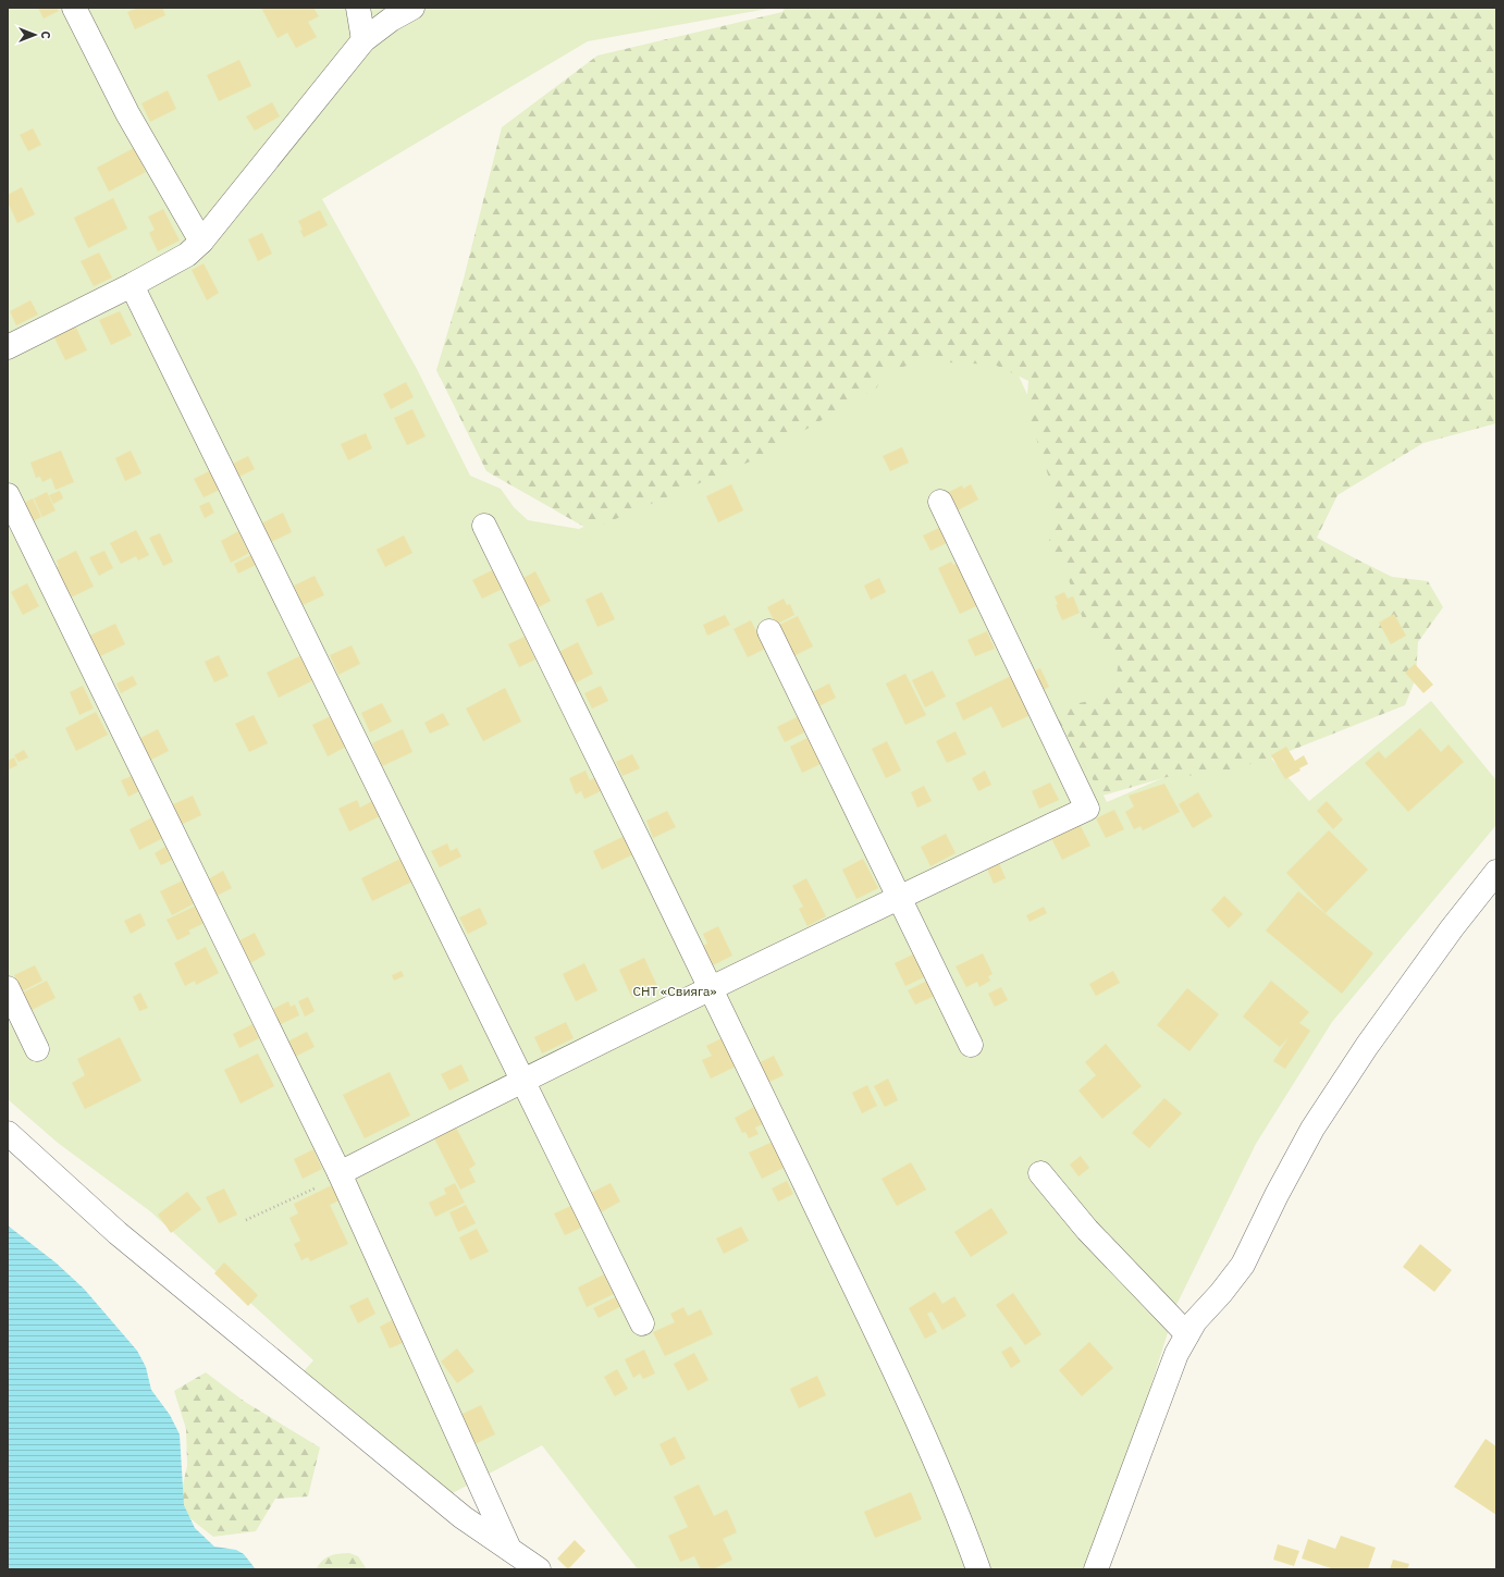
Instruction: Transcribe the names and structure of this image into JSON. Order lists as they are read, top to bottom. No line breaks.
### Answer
{"parks":["СНТ «Свияга»"],"north":"right"}
